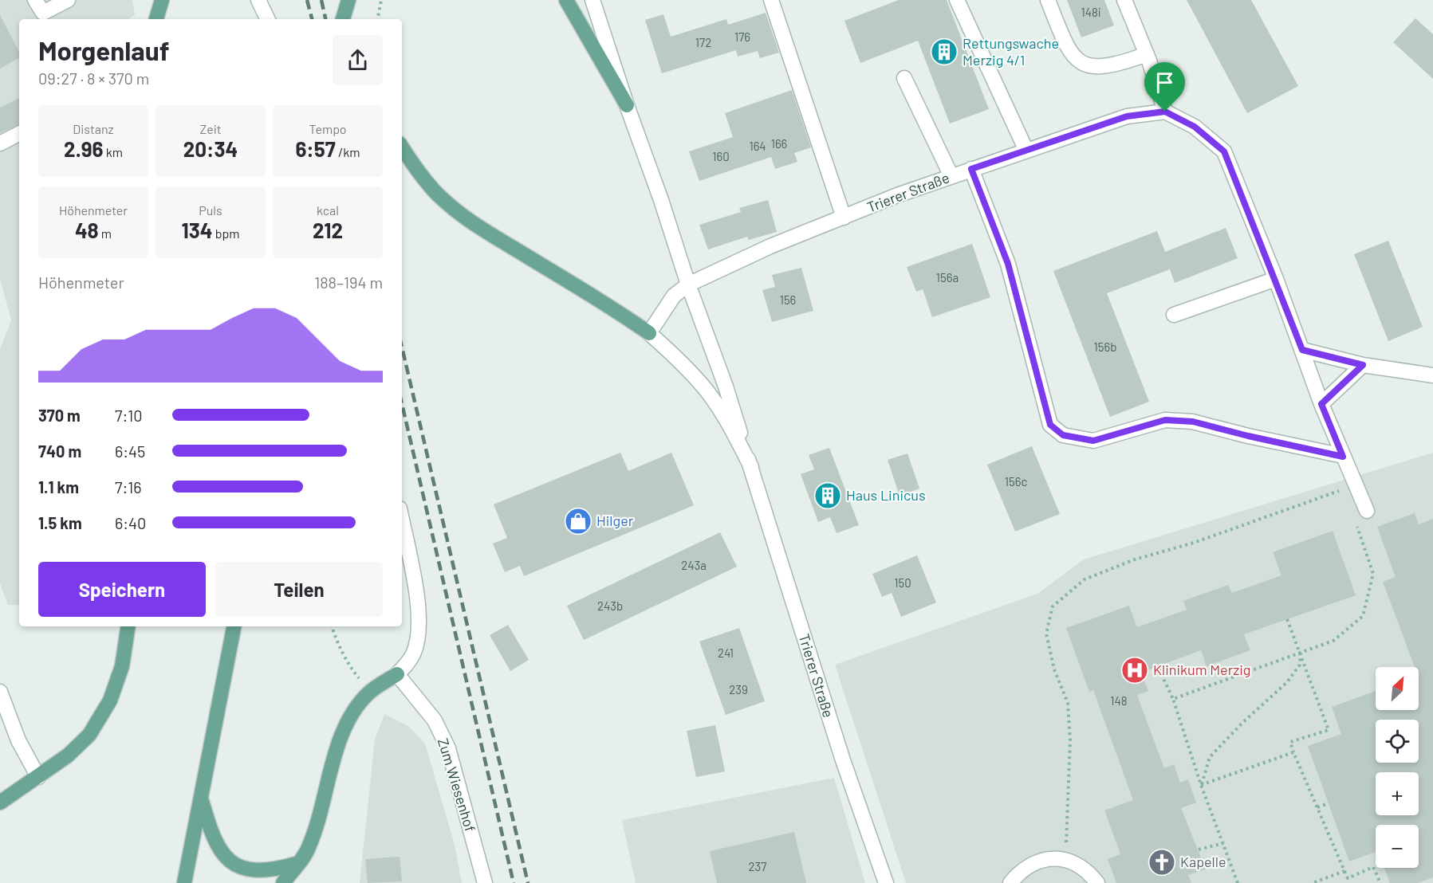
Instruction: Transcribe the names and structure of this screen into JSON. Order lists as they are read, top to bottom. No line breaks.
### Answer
{"streets":{"street":["Trierer Straße","Zum Wiesenhof"]},"places":{"building":["Rettungswache Merzig 4/1","Haus Linicus"],"shop":["Hilger"],"hospital":["Klinikum Merzig"],"church":["Kapelle"]},"house_numbers":["148i","176","172","166","164","160","156a","156","156b","156c","243a","150","243b","241","239","148","237"],"north":"top right","page":{"heading":["Morgenlauf","09:27 · 8 × 370 m"],"stats":[["Distanz","2.96 km"],["Zeit","20:34"],["Tempo","6:57 /km"],["Höhenmeter","48 m"],["Puls","134 bpm"],["kcal","212"]],"chart":["Höhenmeter","188–194 m"],"list":[{"name":"370 m","note":"7:10"},{"name":"740 m","note":"6:45"},{"name":"1.1 km","note":"7:16"},{"name":"1.5 km","note":"6:40"}],"buttons":["Speichern","Teilen"],"map_buttons":["+","−"]}}
